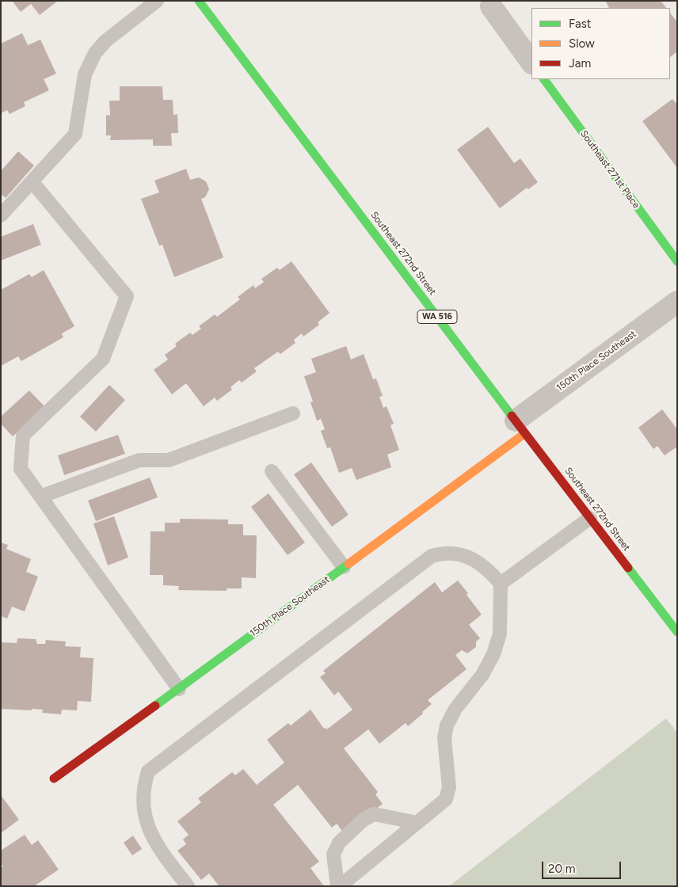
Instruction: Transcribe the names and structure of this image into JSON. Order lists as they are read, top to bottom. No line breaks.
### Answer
{"streets":{"street":["Southeast 271st Place","Southeast 272nd Street","WA 516","150th Place Southeast"]},"crossings":[["Southeast 272nd Street","150th Place Southeast"]],"legend":["Fast","Slow","Jam"],"scale_bar":"20 m"}
